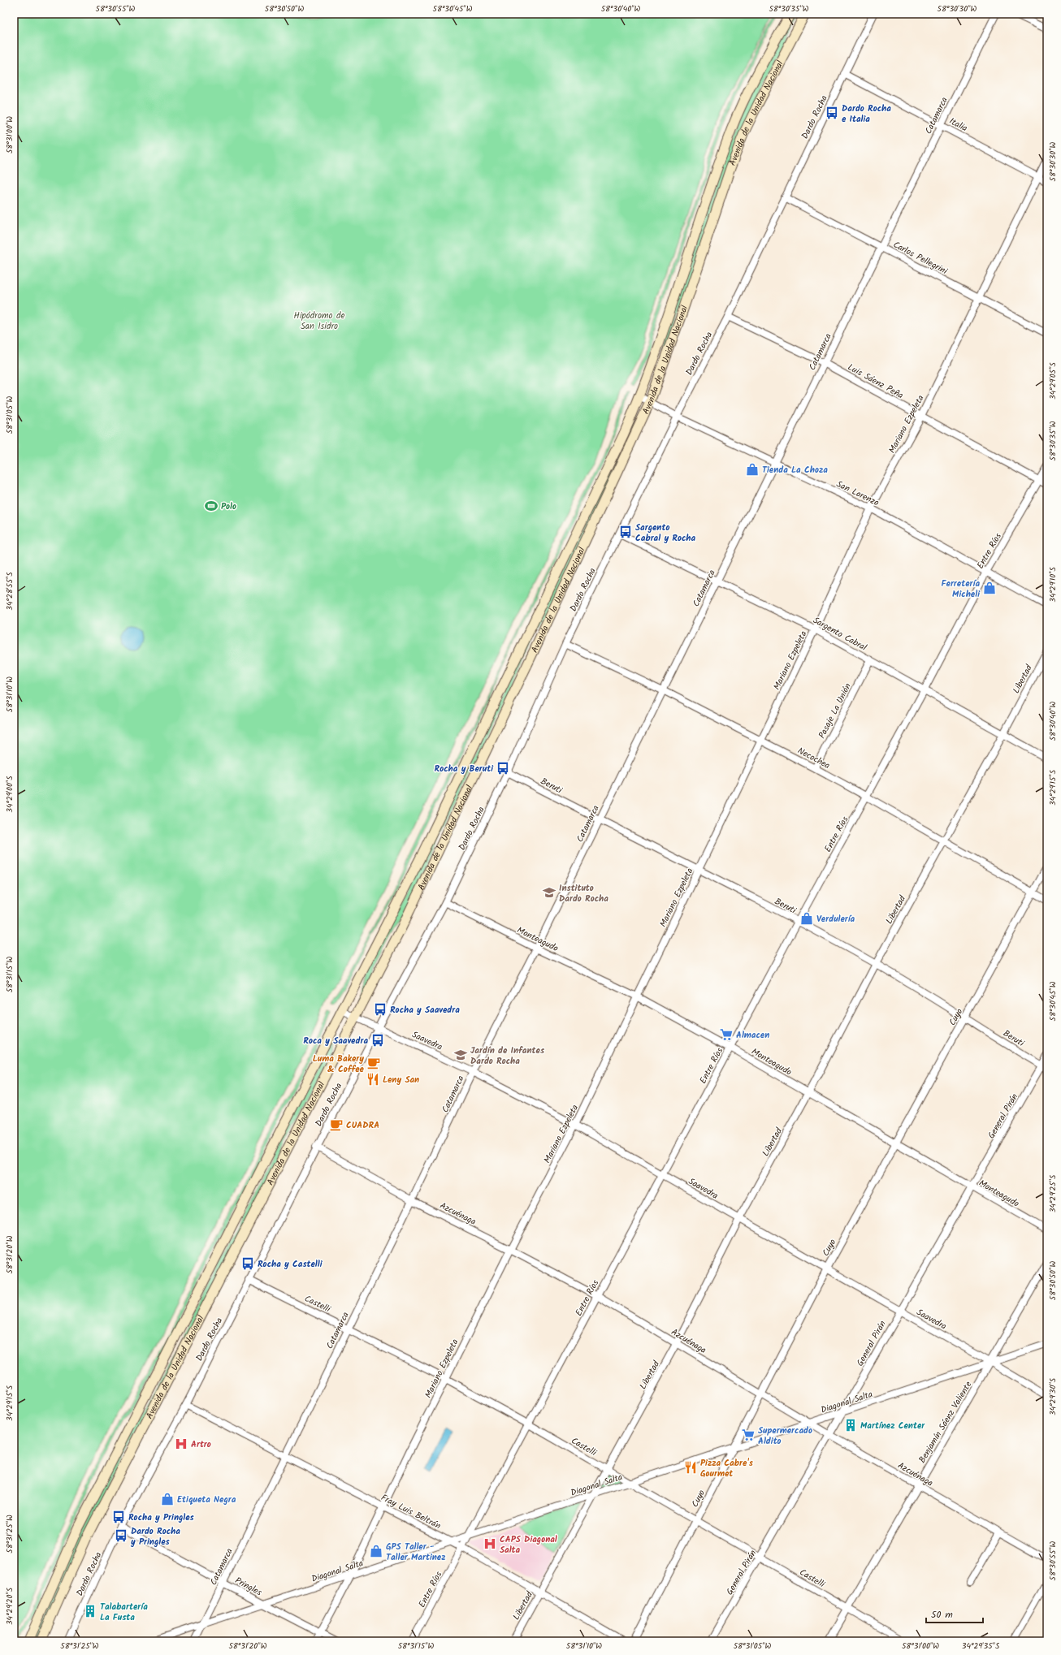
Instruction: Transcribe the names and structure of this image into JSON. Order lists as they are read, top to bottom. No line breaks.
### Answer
{"streets":{"main road":["Avenida de la Unidad Nacional"],"street":["Catamarca","Dardo Rocha","Italia","Carlos Pellegrini","Luis Sáenz Peña","Mariano Ezpeleta","San Lorenzo","Entre Ríos","Sargento Cabral","Libertad","Pasaje La Unión","Necochea","Beruti","Monteagudo","Cuyo","Saavedra","General Pirán","Azcuénaga","Castelli","Diagonal Salta","Benjamín Sáenz Valiente","Fray Luis Beltrán","Pringles"]},"crossings":[["Avenida de la Unidad Nacional","San Lorenzo"],["Avenida de la Unidad Nacional","Saavedra"],["Catamarca","Italia"],["Catamarca","Carlos Pellegrini"],["Catamarca","Luis Sáenz Peña"],["Catamarca","San Lorenzo"],["Catamarca","Sargento Cabral"],["Catamarca","Necochea"],["Catamarca","Beruti"],["Catamarca","Monteagudo"],["Catamarca","Saavedra"],["Catamarca","Azcuénaga"],["Catamarca","Castelli"],["Catamarca","Diagonal Salta"],["Catamarca","Fray Luis Beltrán"],["Catamarca","Pringles"],["Dardo Rocha","Italia"],["Dardo Rocha","Carlos Pellegrini"],["Dardo Rocha","Luis Sáenz Peña"],["Dardo Rocha","San Lorenzo"],["Dardo Rocha","Sargento Cabral"],["Dardo Rocha","Necochea"],["Dardo Rocha","Beruti"],["Dardo Rocha","Monteagudo"],["Dardo Rocha","Saavedra"],["Dardo Rocha","Azcuénaga"],["Dardo Rocha","Castelli"],["Dardo Rocha","Fray Luis Beltrán"],["Dardo Rocha","Pringles"],["Italia","Mariano Ezpeleta"],["Carlos Pellegrini","Mariano Ezpeleta"],["Luis Sáenz Peña","Mariano Ezpeleta"],["Luis Sáenz Peña","Entre Ríos"],["Mariano Ezpeleta","San Lorenzo"],["Mariano Ezpeleta","Sargento Cabral"],["Mariano Ezpeleta","Necochea"],["Mariano Ezpeleta","Beruti"],["Mariano Ezpeleta","Monteagudo"],["Mariano Ezpeleta","Saavedra"],["Mariano Ezpeleta","Azcuénaga"],["Mariano Ezpeleta","Castelli"],["Mariano Ezpeleta","Diagonal Salta"],["Mariano Ezpeleta","Fray Luis Beltrán"],["Mariano Ezpeleta","Pringles"],["San Lorenzo","Entre Ríos"],["Entre Ríos","Sargento Cabral"],["Entre Ríos","Necochea"],["Entre Ríos","Beruti"],["Entre Ríos","Monteagudo"],["Entre Ríos","Saavedra"],["Entre Ríos","Azcuénaga"],["Entre Ríos","Castelli"],["Entre Ríos","Diagonal Salta"],["Entre Ríos","Fray Luis Beltrán"],["Sargento Cabral","Libertad"],["Sargento Cabral","Pasaje La Unión"],["Libertad","Necochea"],["Libertad","Beruti"],["Libertad","Monteagudo"],["Libertad","Saavedra"],["Libertad","Azcuénaga"],["Libertad","Castelli"],["Libertad","Diagonal Salta"],["Libertad","Fray Luis Beltrán"],["Pasaje La Unión","Necochea"],["Necochea","Cuyo"],["Beruti","Cuyo"],["Beruti","General Pirán"],["Monteagudo","Cuyo"],["Monteagudo","General Pirán"],["Cuyo","Saavedra"],["Cuyo","Azcuénaga"],["Cuyo","Castelli"],["Cuyo","Diagonal Salta"],["Saavedra","General Pirán"],["Saavedra","Diagonal Salta"],["Saavedra","Benjamín Sáenz Valiente"],["General Pirán","Azcuénaga"],["General Pirán","Castelli"],["General Pirán","Diagonal Salta"],["Azcuénaga","Diagonal Salta"],["Azcuénaga","Benjamín Sáenz Valiente"],["Castelli","Diagonal Salta"],["Castelli","Benjamín Sáenz Valiente"],["Diagonal Salta","Benjamín Sáenz Valiente"],["Diagonal Salta","Fray Luis Beltrán"],["Diagonal Salta","Pringles"]],"parks":["Hipódromo de San Isidro"],"places":{"bus stop":["Dardo Rocha e Italia","Sargento Cabral y Rocha","Rocha y Beruti","Rocha y Saavedra","Roca y Saavedra","Rocha y Castelli","Rocha y Pringles","Dardo Rocha y Pringles"],"shop":["Tienda La Choza","Ferretería Micheli","Verdulería","Etiqueta Negra","GPS Taller - Taller Martinez"],"sports":["Polo"],"school or university":["Instituto Dardo Rocha","Jardín de Infantes Dardo Rocha"],"supermarket":["Almacen","Supermercado Aldito"],"cafe":["Luma Bakery & Coffee","CUADRA"],"restaurant":["Leny San","Pizza Cabre's Gourmet"],"building":["Martínez Center","Talabartería La Fusta"],"hospital":["Artro","CAPS Diagonal Salta"]},"scale_bar":"50 m","coordinates":["58°30'55\"W","58°30'50\"W","58°30'45\"W","58°30'40\"W","58°30'35\"W","58°30'30\"W","58°31'00\"W","34°29'05\"S","58°31'05\"W","34°29'10\"S","34°28'55\"S","58°31'10\"W","34°29'15\"S","34°29'00\"S","58°31'15\"W","34°29'25\"S","58°31'20\"W","34°29'30\"S","58°31'25\"W","34°29'20\"S","34°29'35\"S"]}
